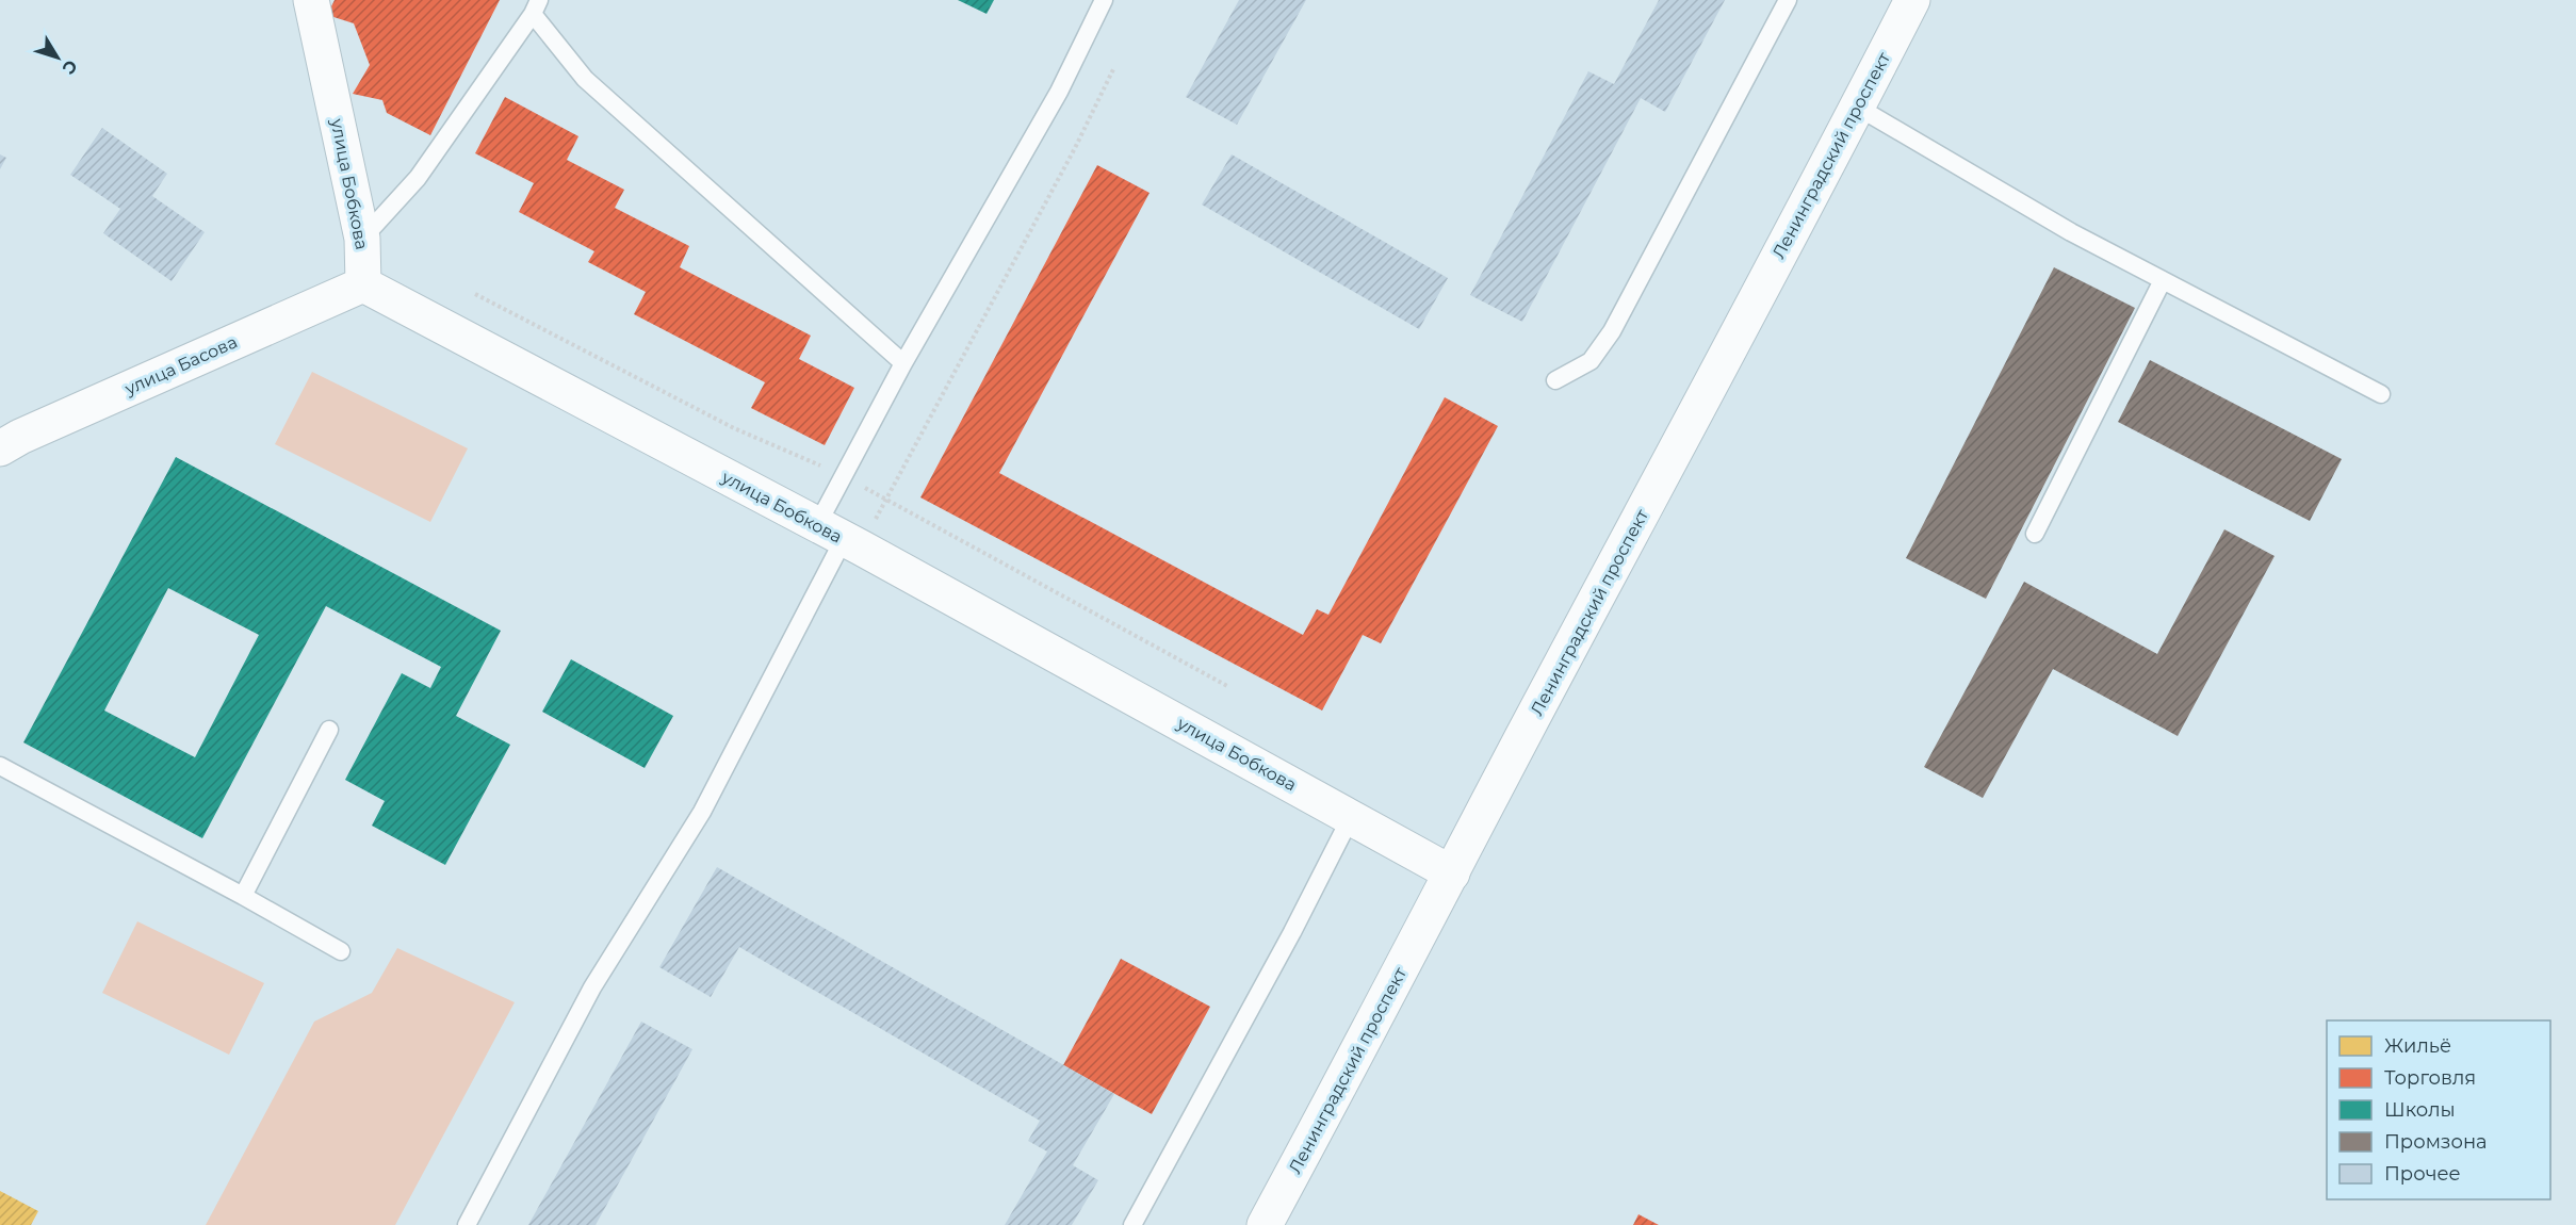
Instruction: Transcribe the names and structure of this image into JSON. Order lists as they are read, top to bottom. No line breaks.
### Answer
{"streets":{"street":["Ленинградский проспект","улица Бобкова","улица Басова"]},"crossings":[["Ленинградский проспект","улица Бобкова"],["улица Бобкова","улица Басова"]],"legend":["Жильё","Торговля","Школы","Промзона","Прочее"],"north":"bottom right"}
